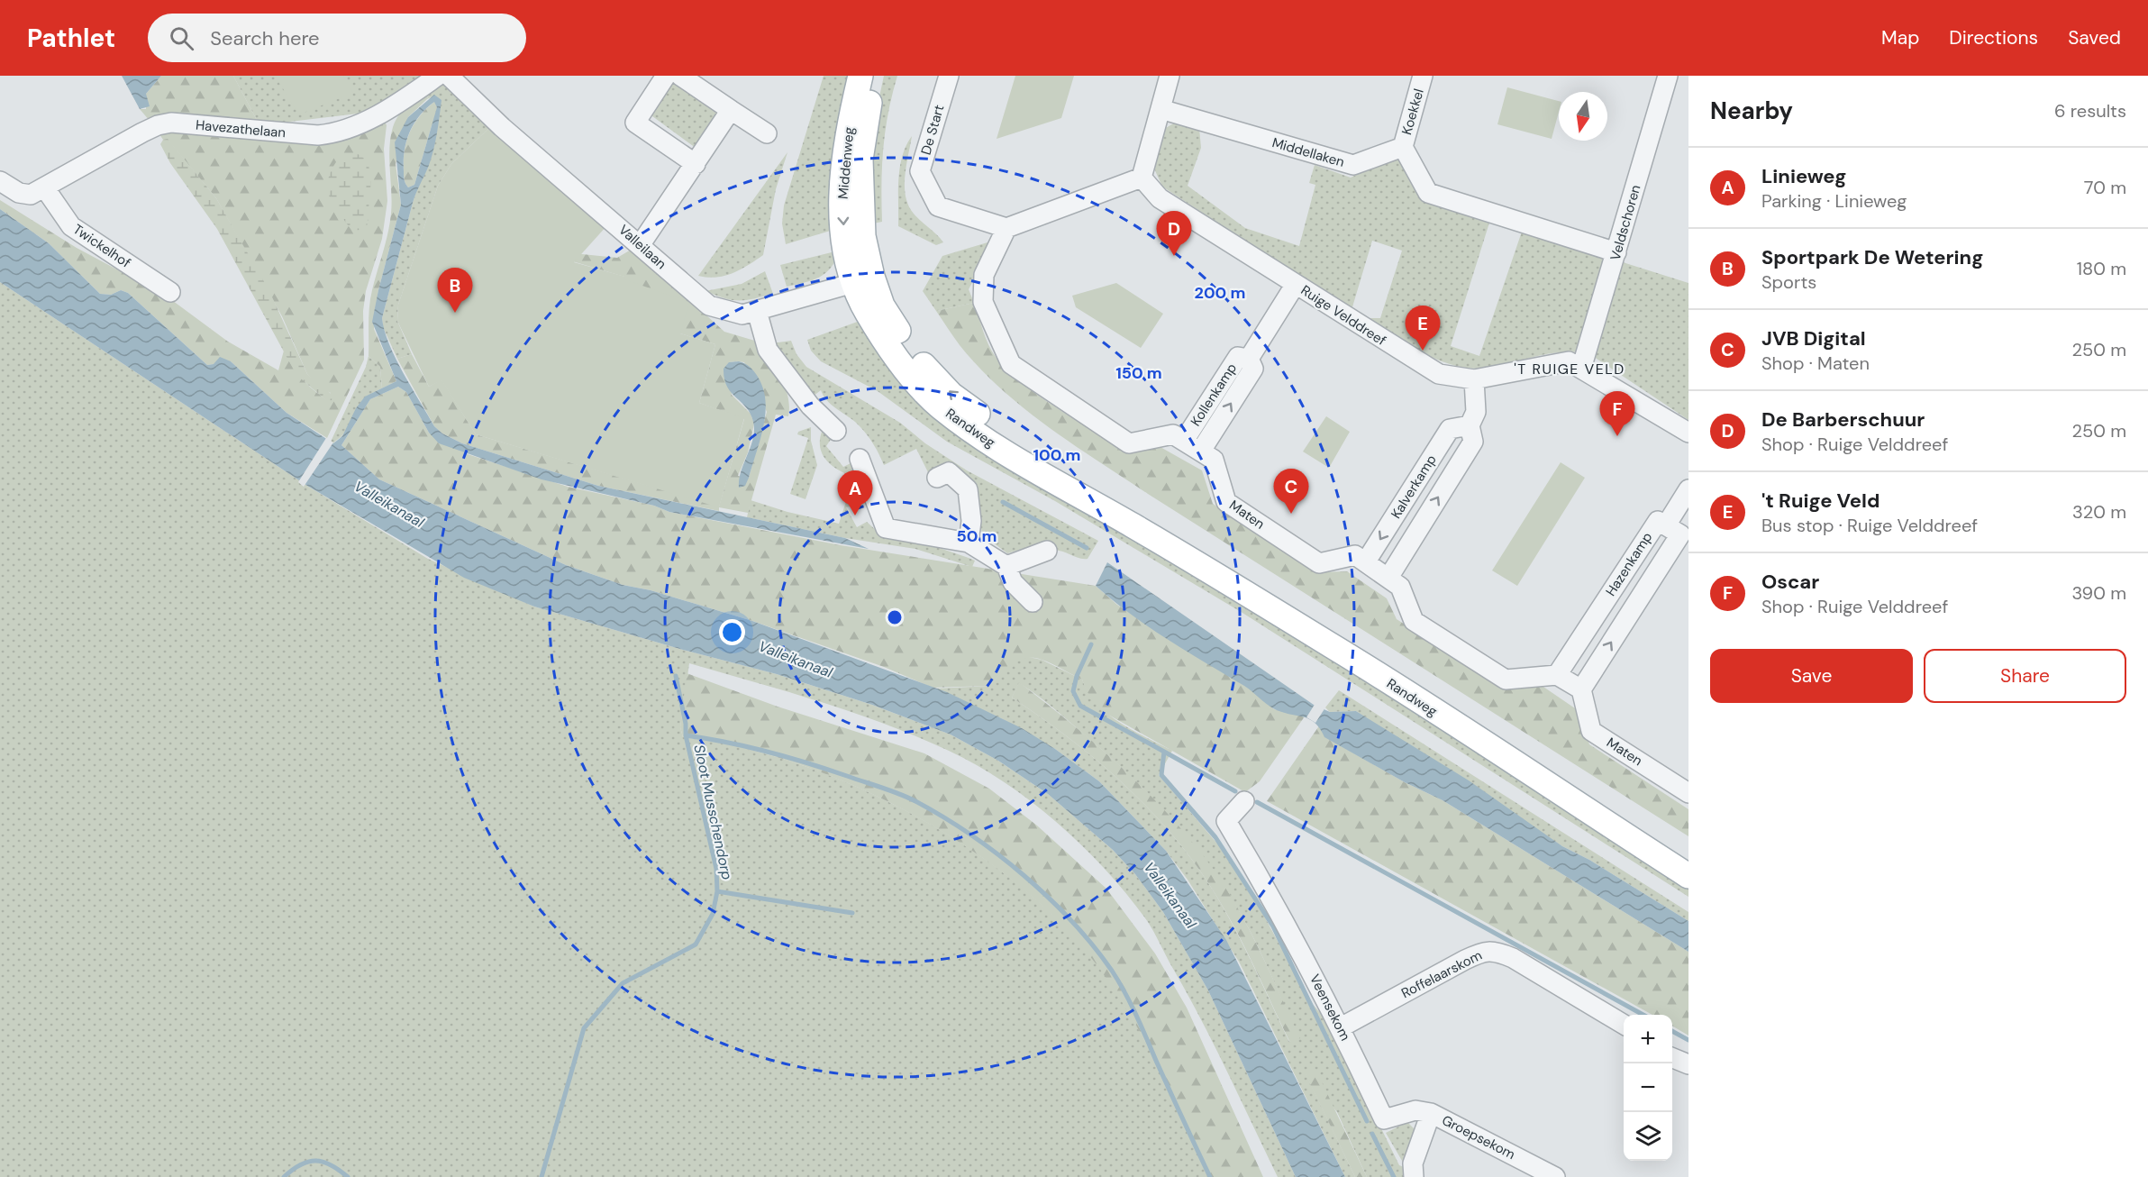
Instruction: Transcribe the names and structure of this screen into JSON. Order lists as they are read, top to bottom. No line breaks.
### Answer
{"streets":{"main road":["Middenweg","Randweg"],"street":["Koekkel","Havezathelaan","De Start","Middellaken","Veldschoren","Twickelhof","Valleilaan","Ruige Velddreef","Kollenkamp","Kalverkamp","Maten","Hazenkamp","Roffelaarskom","Veensekom","Groepsekom"]},"crossings":[["Koekkel","Middellaken"],["Havezathelaan","Twickelhof"],["De Start","Maten"],["Middenweg","Valleilaan"],["Middenweg","Randweg"],["Veldschoren","Ruige Velddreef"],["Valleilaan","Randweg"],["Ruige Velddreef","Kollenkamp"],["Ruige Velddreef","Kalverkamp"],["Kollenkamp","Maten"],["Kalverkamp","Maten"],["Maten","Hazenkamp"],["Roffelaarskom","Veensekom"],["Veensekom","Groepsekom"]],"districts":["'T RUIGE VELD"],"water":["Valleikanaal","Sloot Musschendorp"],"north":"bottom","page":{"header":"Pathlet","search":"Search here","nav":["Map","Directions","Saved"],"heading":["Nearby","6 results"],"list":[{"mark":"A","name":"Linieweg","note":"Parking · Linieweg","value":"70 m"},{"mark":"B","name":"Sportpark De Wetering","note":"Sports","value":"180 m"},{"mark":"C","name":"JVB Digital","note":"Shop · Maten","value":"250 m"},{"mark":"D","name":"De Barberschuur","note":"Shop · Ruige Velddreef","value":"250 m"},{"mark":"E","name":"'t Ruige Veld","note":"Bus stop · Ruige Velddreef","value":"320 m"},{"mark":"F","name":"Oscar","note":"Shop · Ruige Velddreef","value":"390 m"}],"pins":["D","B","E","F","C","A"],"buttons":["Save","Share"],"map_buttons":["+","−"]},"rings":["200 m","150 m","100 m","50 m"]}
